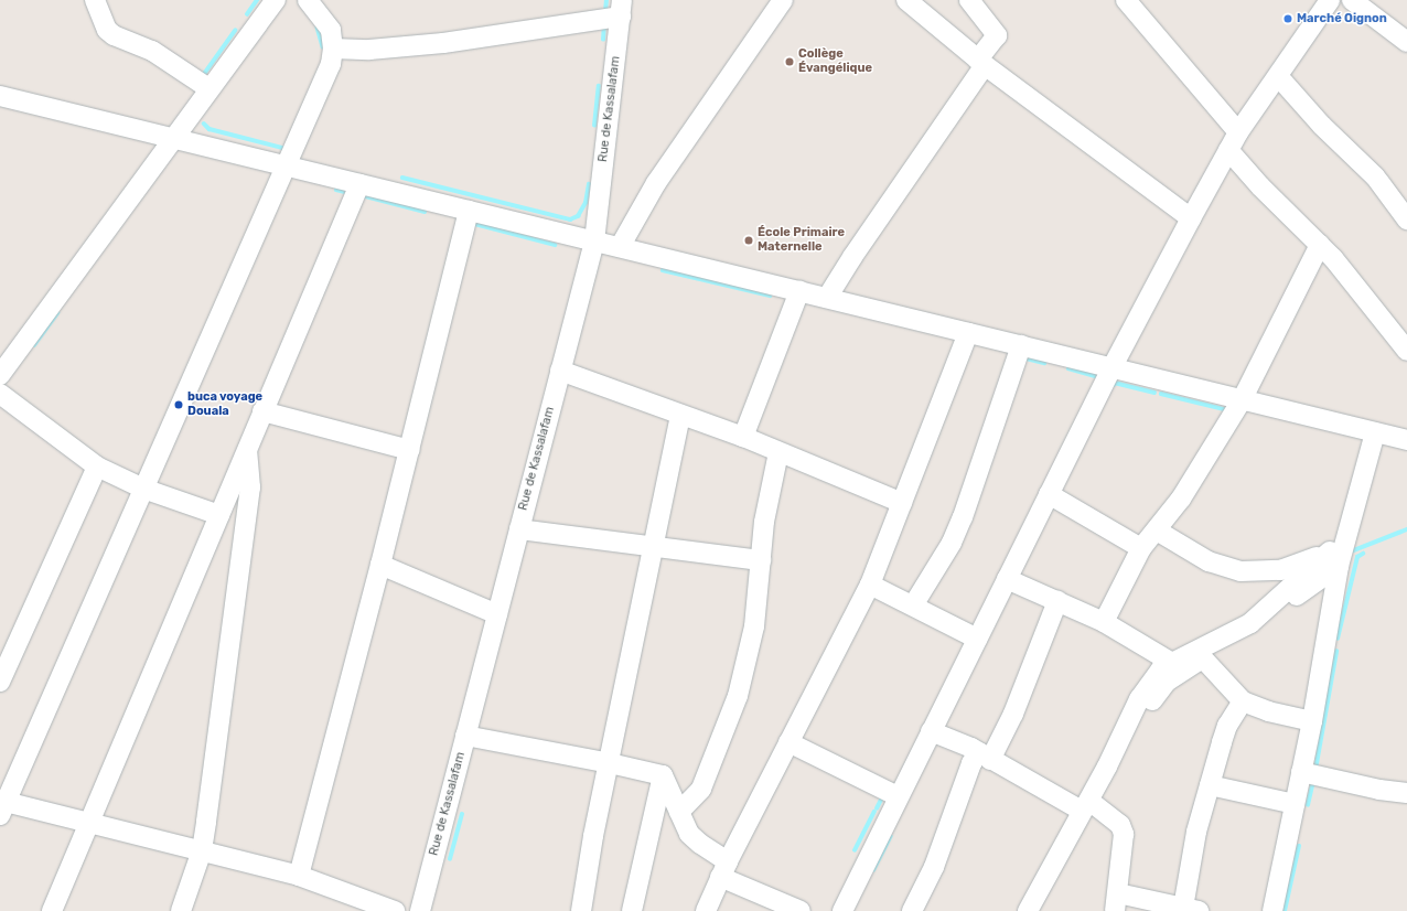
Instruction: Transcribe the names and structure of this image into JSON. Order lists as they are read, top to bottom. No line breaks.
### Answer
{"streets":{"street":["Rue de Kassalafam"]},"places":["Marché Oignon","Collège Évangélique","École Primaire Maternelle","buca voyage Douala"]}
